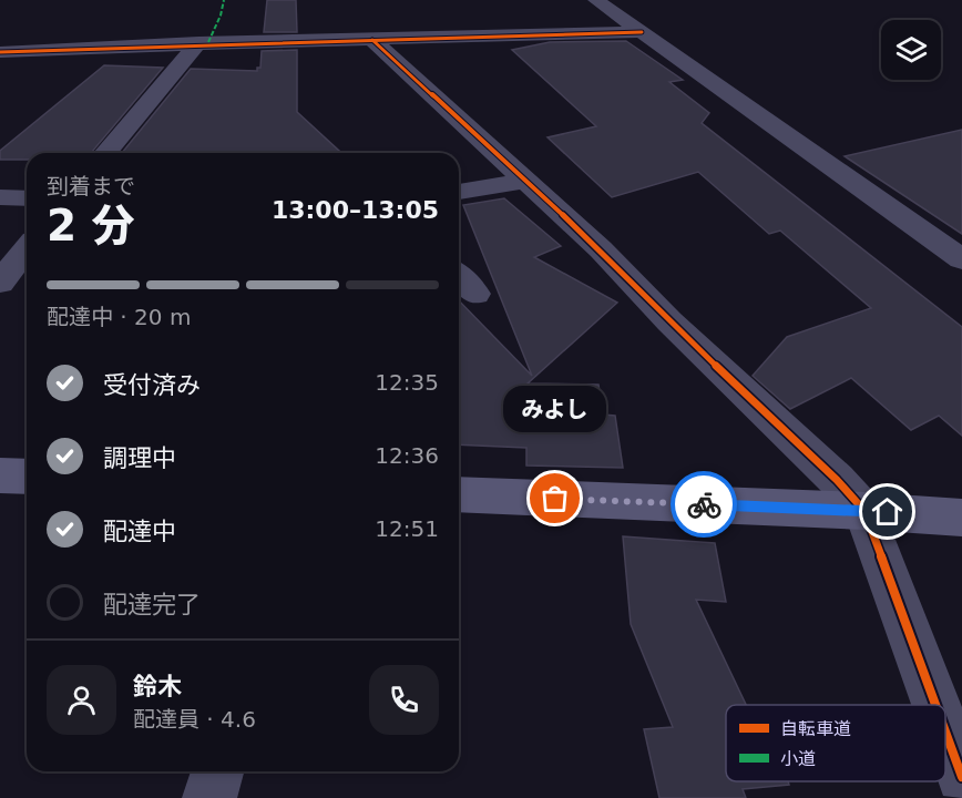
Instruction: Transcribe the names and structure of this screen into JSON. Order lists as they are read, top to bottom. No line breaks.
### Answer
{"places":["みよし"],"legend":["自転車道","小道"],"page":{"heading":["2 分","到着まで","13:00–13:05"],"panel":["鈴木","配達員 · 4.6"],"bar":"配達中 · 20 m","list":[["受付済み","12:35"],["調理中","12:36"],["配達中","12:51"],"配達完了"],"bubble":"みよし"}}
